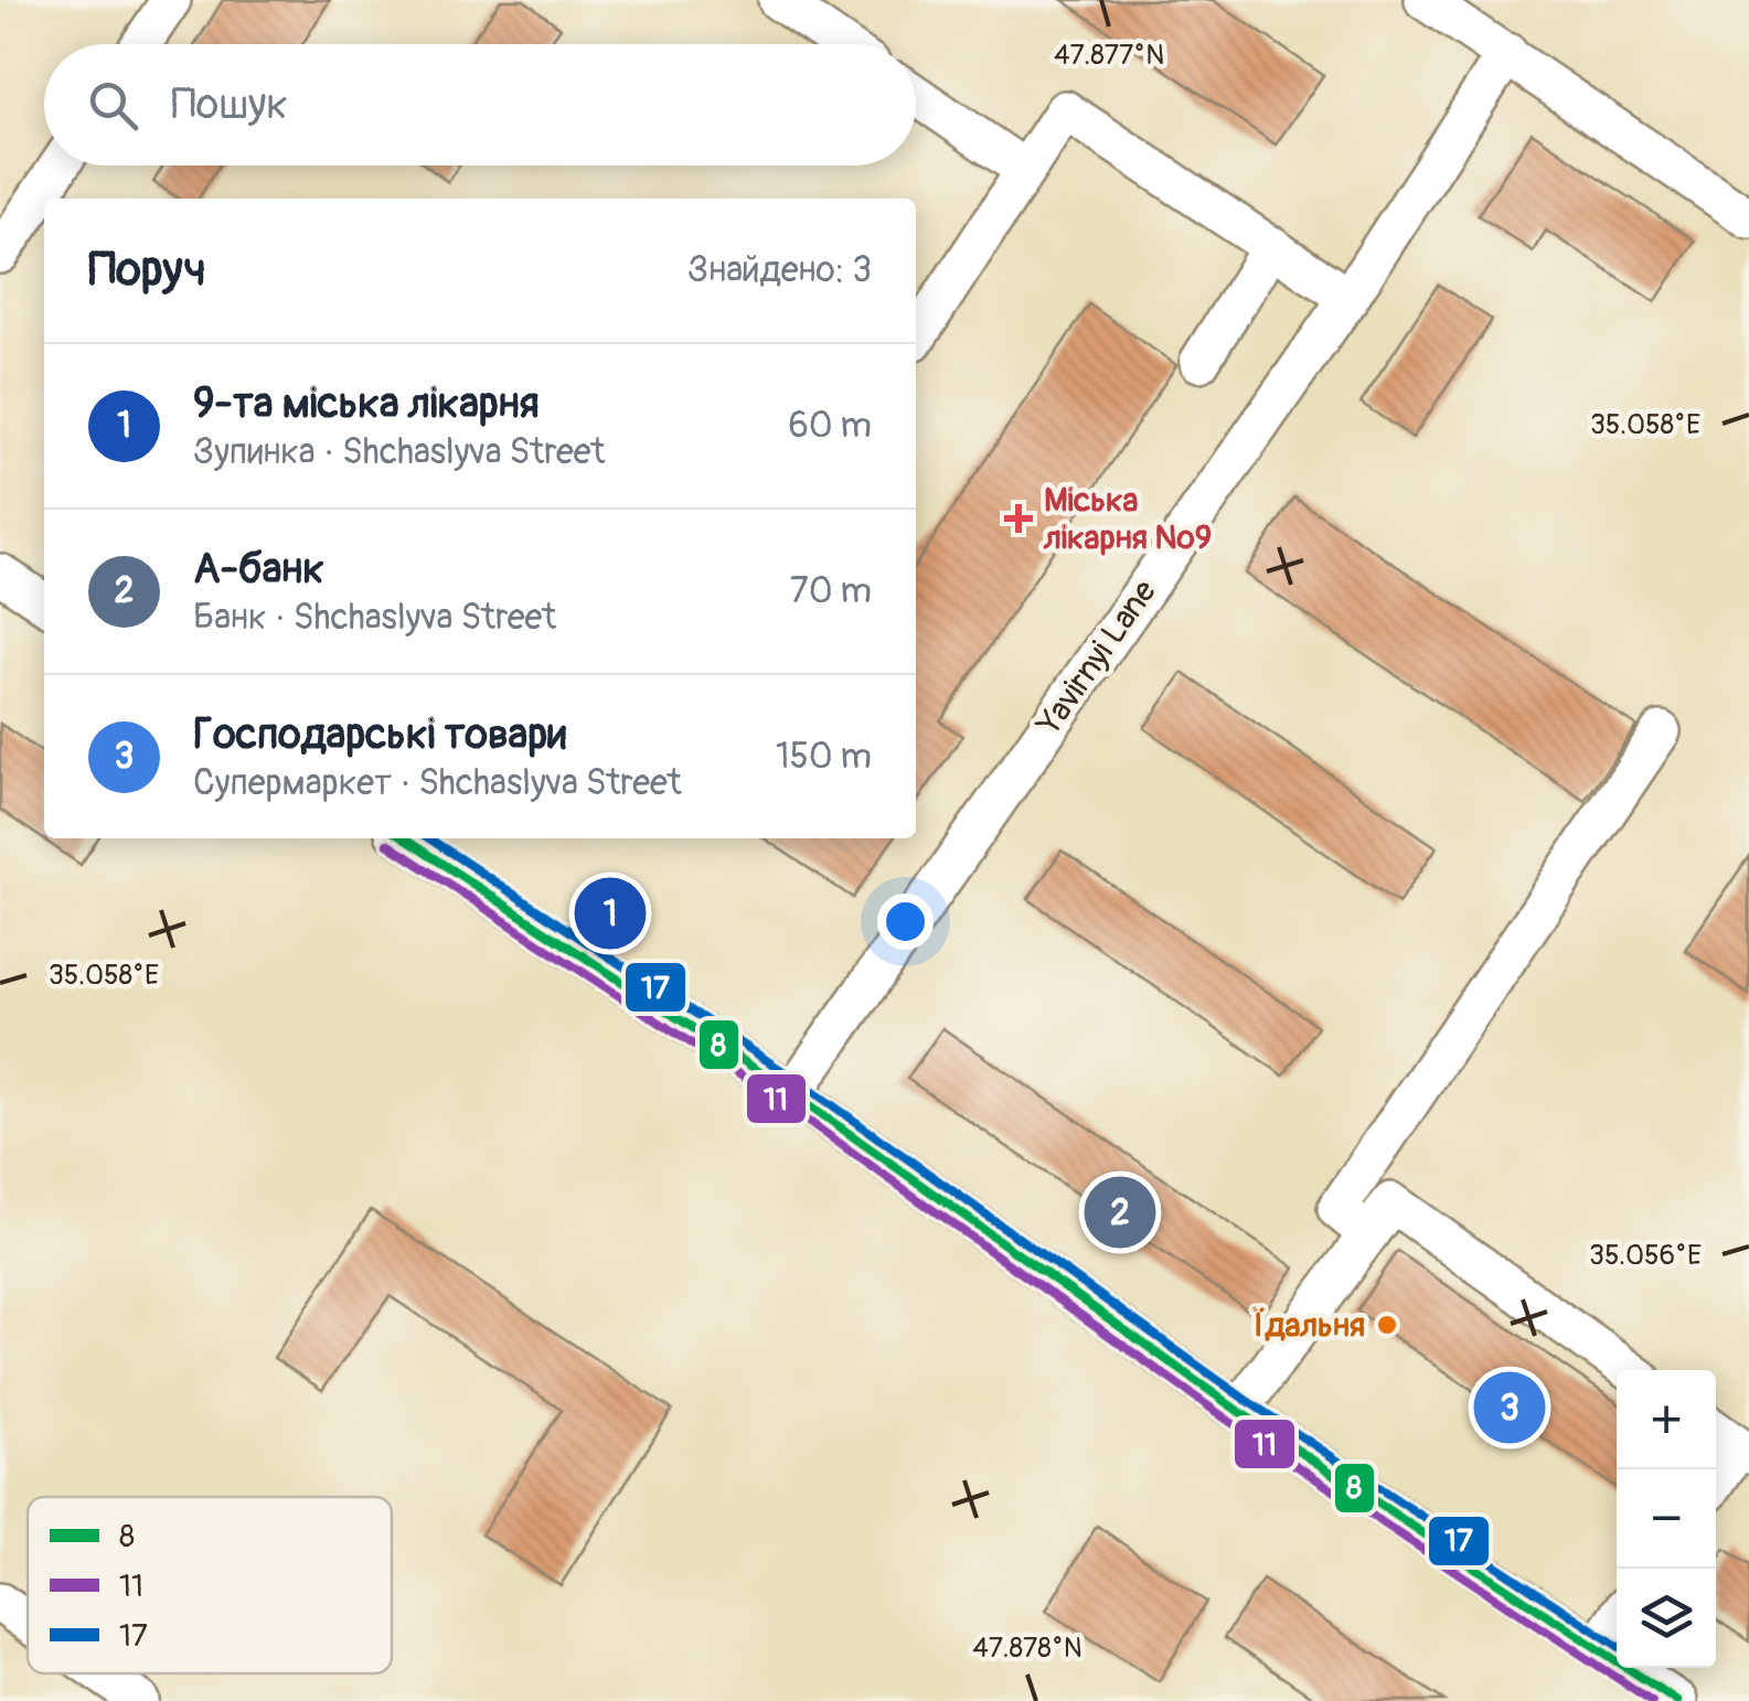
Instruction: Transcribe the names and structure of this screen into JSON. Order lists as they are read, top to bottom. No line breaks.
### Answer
{"streets":{"street":["Yavirnyi Lane"]},"places":{"health":["Міська лікарня №9"],"other":["Їдальня"]},"lines":["transit line 8","transit line 17","transit line 11"],"legend":["8","11","17"],"page":{"search":"Пошук","heading":["Поруч","Знайдено: 3"],"list":[{"mark":"1","name":"9-та міська лікарня","note":"Зупинка · Shchaslyva Street","value":"60 m"},{"mark":"2","name":"А-банк","note":"Банк · Shchaslyva Street","value":"70 m"},{"mark":"3","name":"Господарські товари","note":"Супермаркет · Shchaslyva Street","value":"150 m"}],"pins":["1","2","3"],"map_buttons":["+","−"]},"coordinates":["47.877°N","35.058°E","35.056°E","47.878°N"]}
